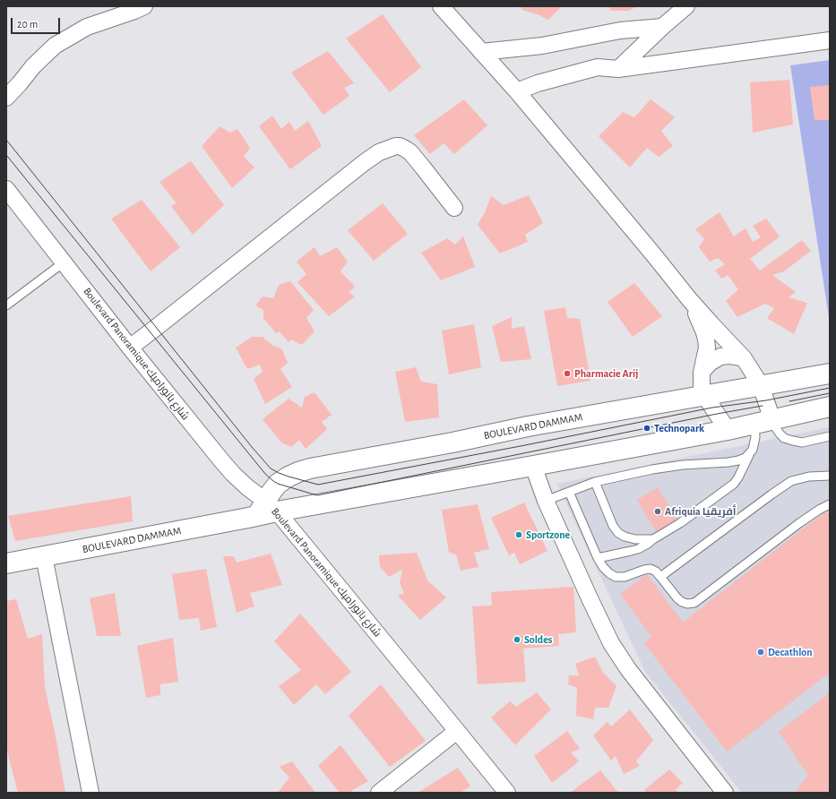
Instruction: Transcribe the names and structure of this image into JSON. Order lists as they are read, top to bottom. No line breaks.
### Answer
{"streets":{"street":["Boulevard Panoramique شارع بانوراميك","BOULEVARD DAMMAM"]},"crossings":[["Boulevard Panoramique شارع بانوراميك","BOULEVARD DAMMAM"]],"places":["Pharmacie Arij","Technopark","Afriquia أفريقيا","Sportzone","Soldes","Decathlon"],"scale_bar":"20 m"}
